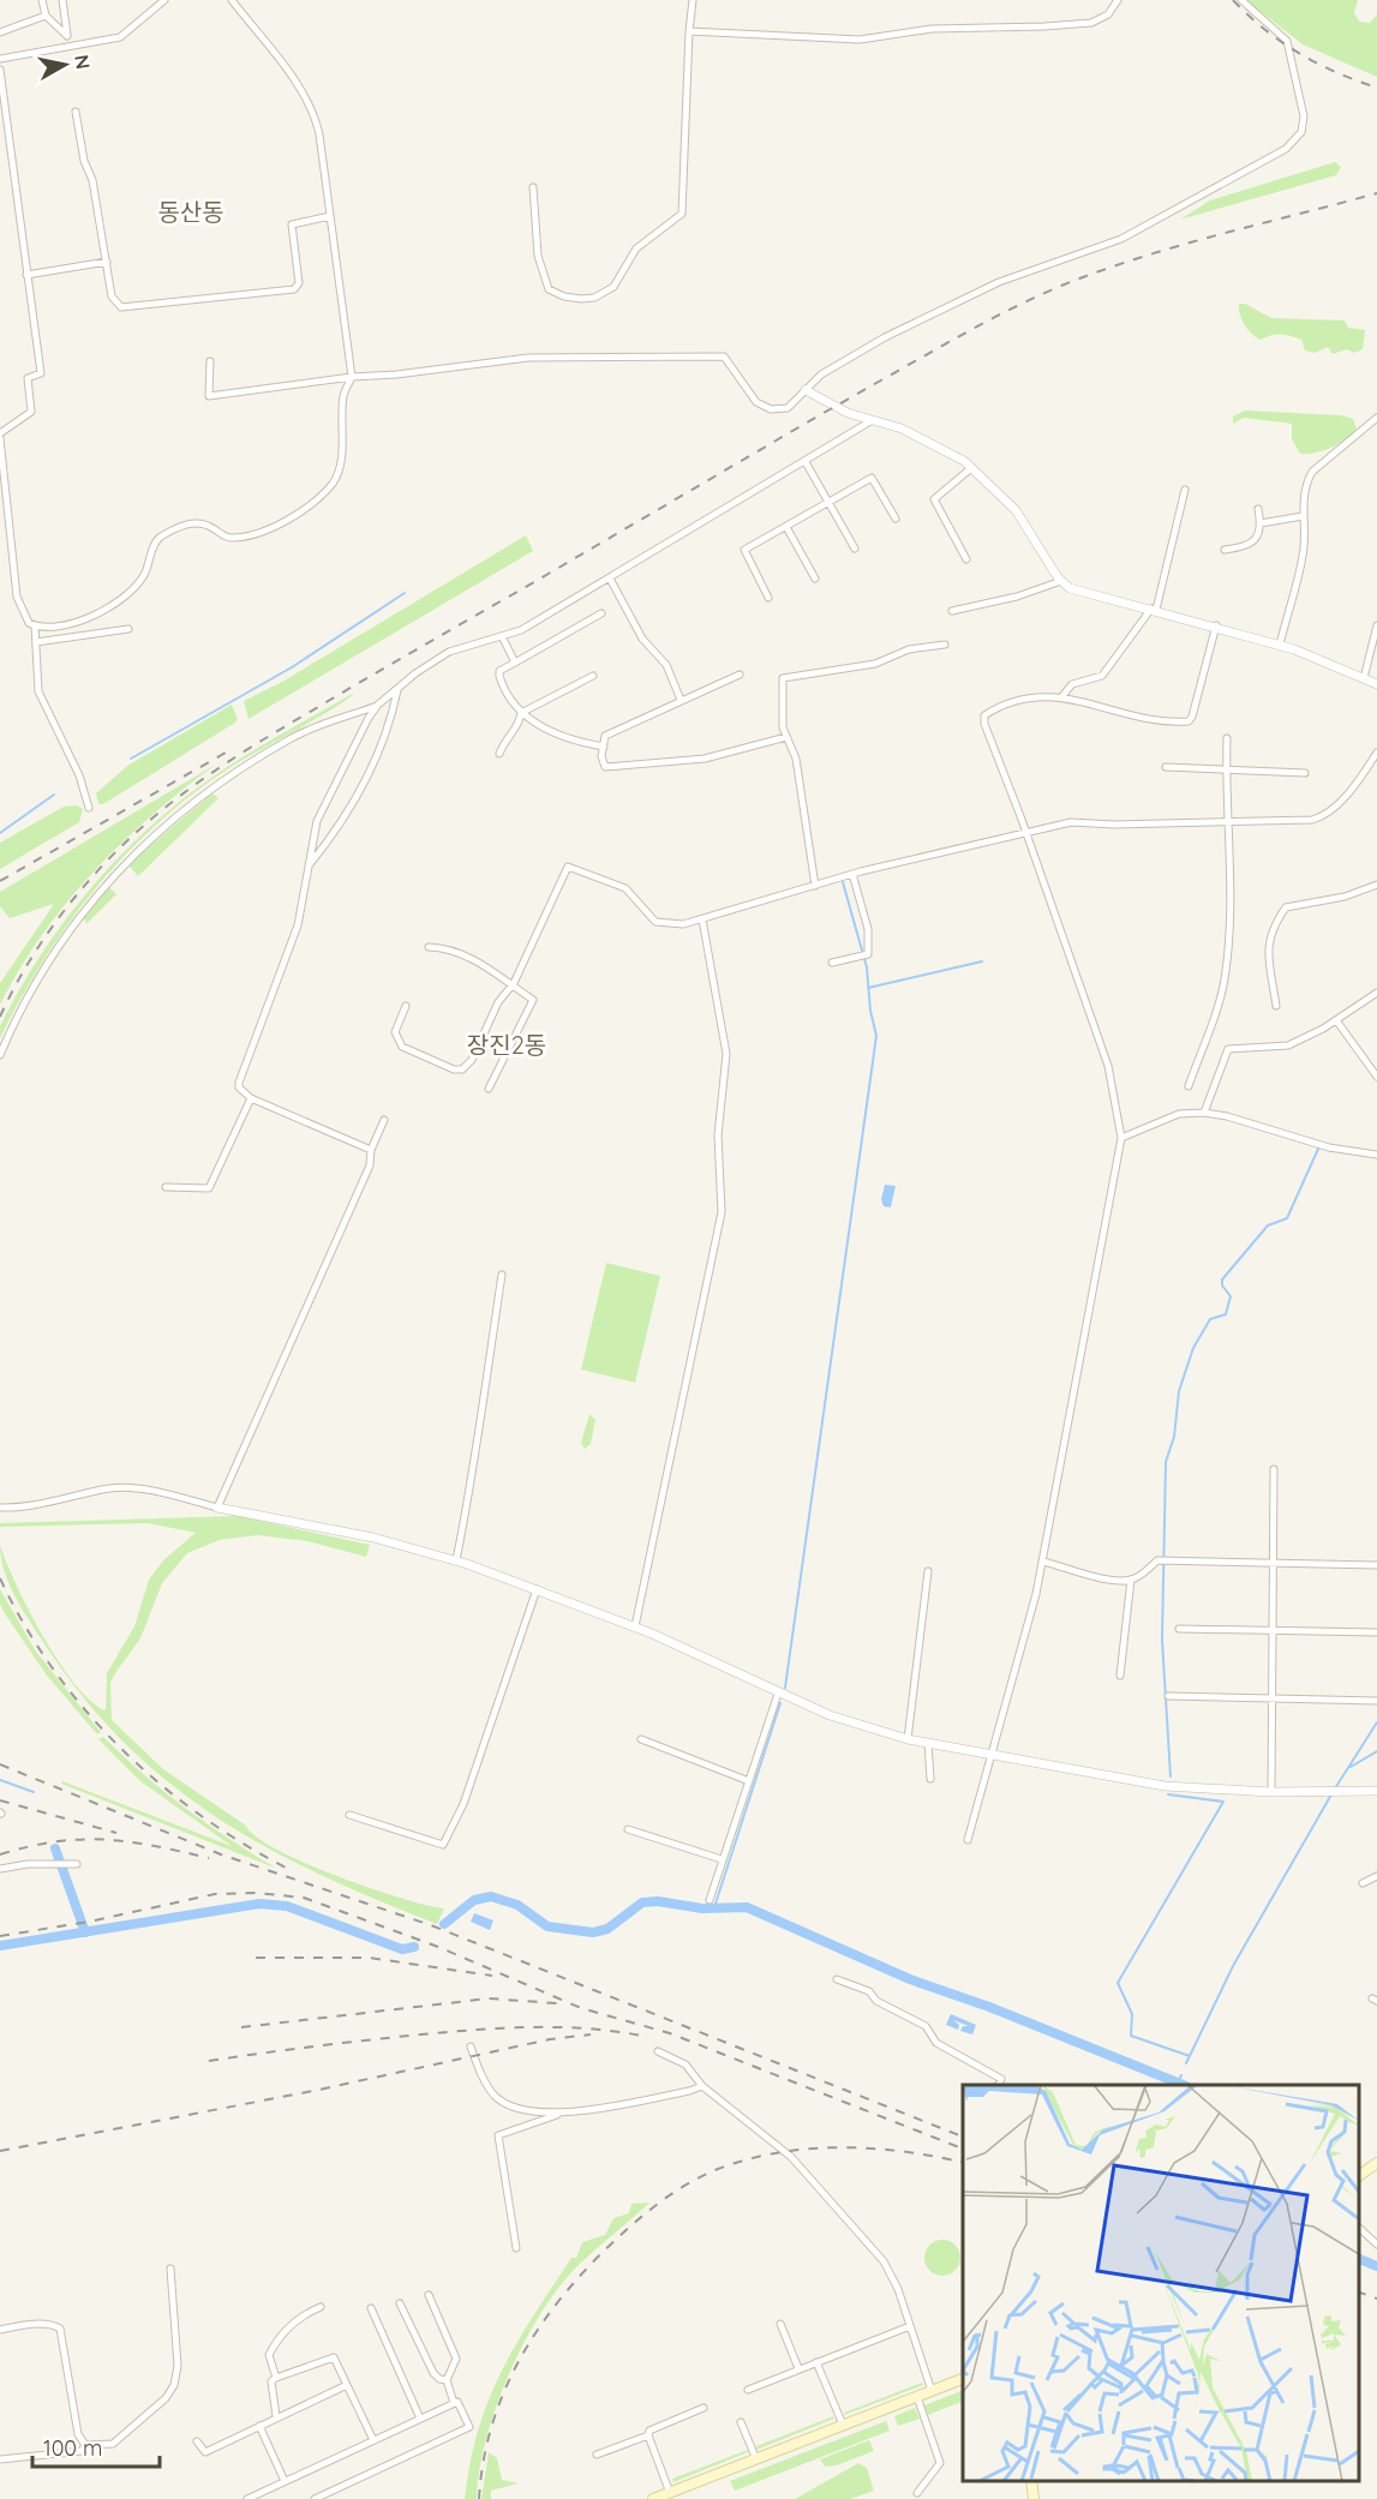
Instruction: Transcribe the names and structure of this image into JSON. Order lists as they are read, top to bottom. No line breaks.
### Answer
{"districts":["동산동","장진2동"],"scale_bar":"100 m","north":"right"}
